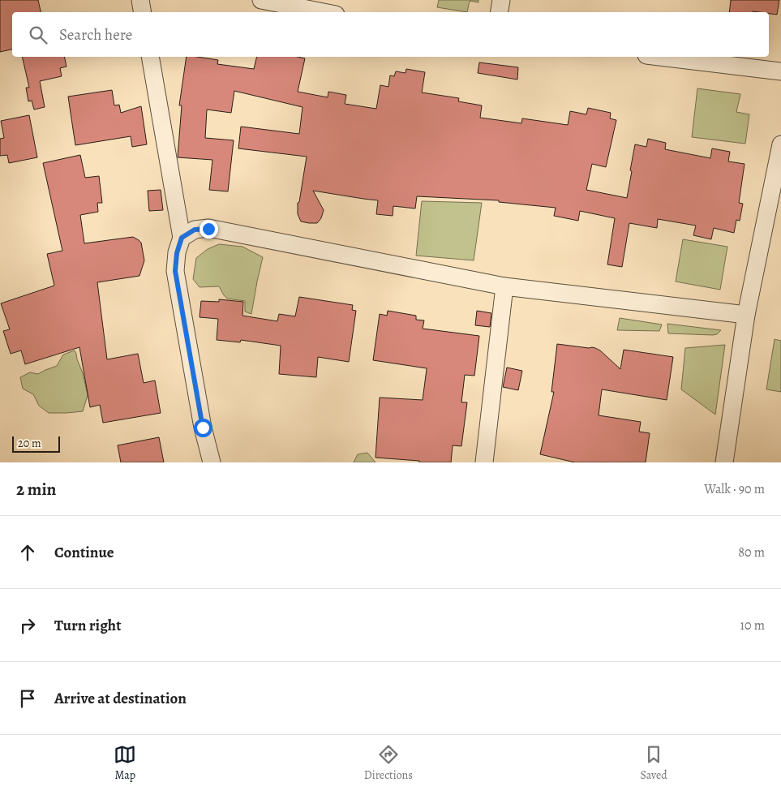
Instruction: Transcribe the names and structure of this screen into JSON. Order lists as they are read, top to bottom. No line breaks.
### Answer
{"scale_bar":"20 m","page":{"search":"Search here","scale":"20 m","heading":["2 min","Walk · 90 m"],"list":[["Continue","80 m"],["Turn right","10 m"],"Arrive at destination"],"nav":["Map","Directions","Saved"]}}
